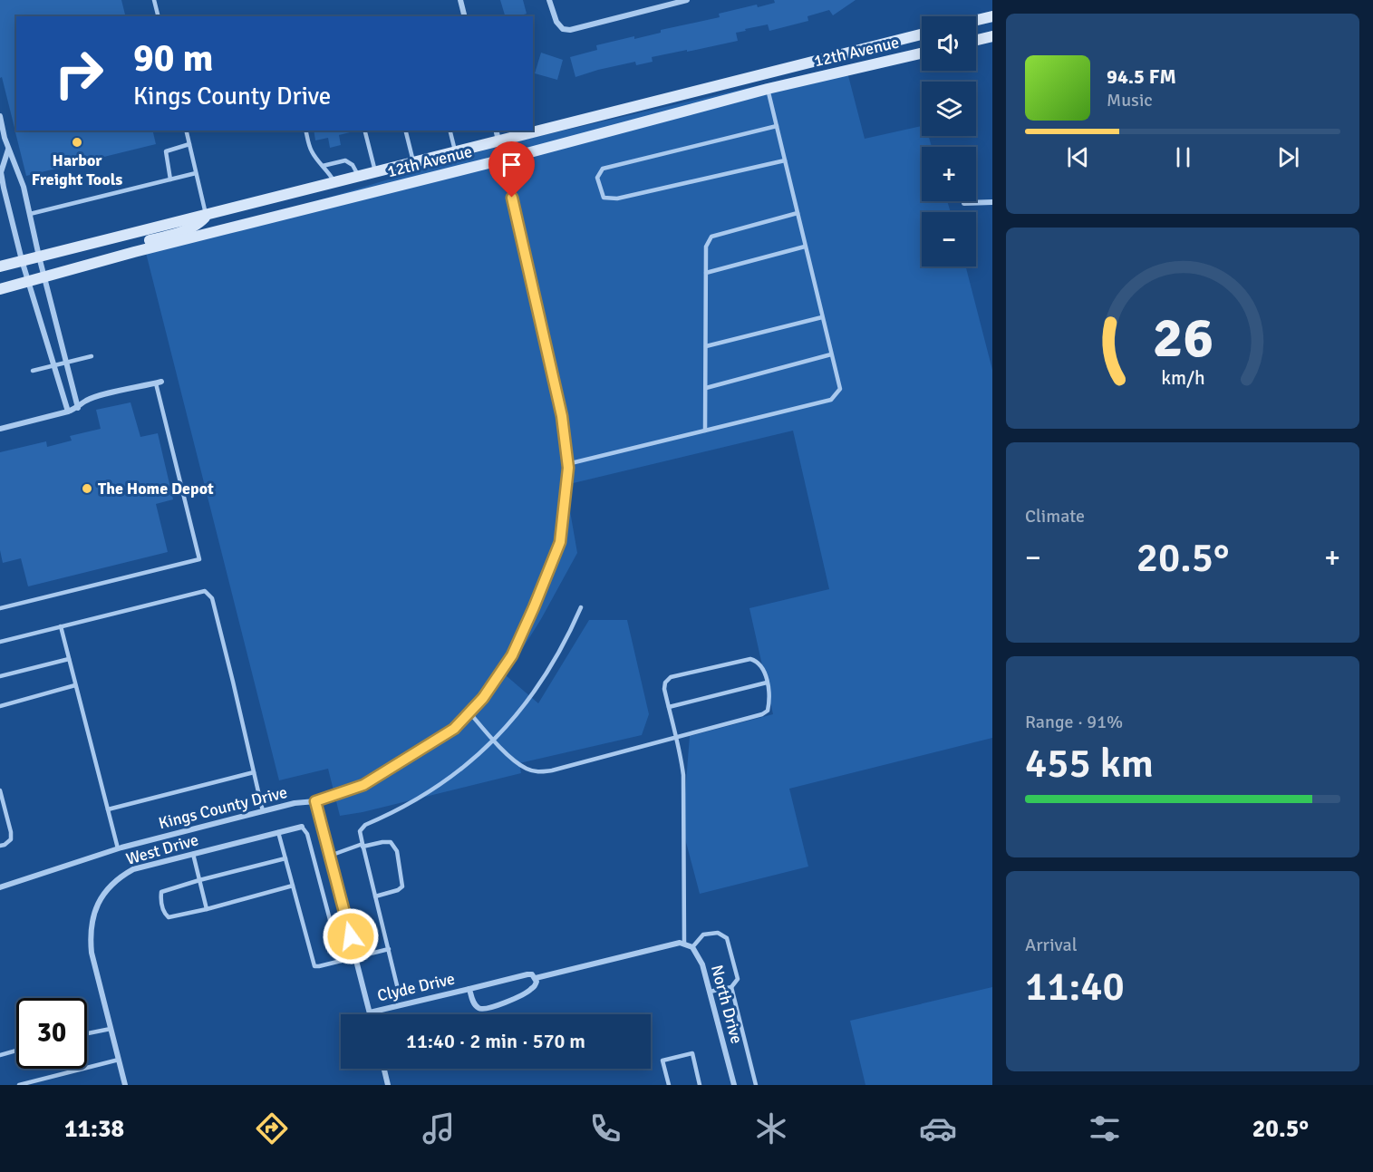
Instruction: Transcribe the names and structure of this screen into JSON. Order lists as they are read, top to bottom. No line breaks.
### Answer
{"streets":{"main road":["12th Avenue"],"street":["Kings County Drive","West Drive","Clyde Drive","North Drive"]},"crossings":[["12th Avenue","Kings County Drive"]],"places":["Harbor Freight Tools","The Home Depot"],"page":{"map_buttons":["+","−"],"turn":["90 m","Kings County Drive"],"song":["94.5 FM","Music"],"tile":["Climate",["Range · 91%","455 km"],["Arrival","11:40"]],"heat":["−","20.5°","+"],"limit":"30","trip":"11:40 · 2 min · 570 m","tabs":["11:38","20.5°"],"gauge":["26","km/h"]}}
